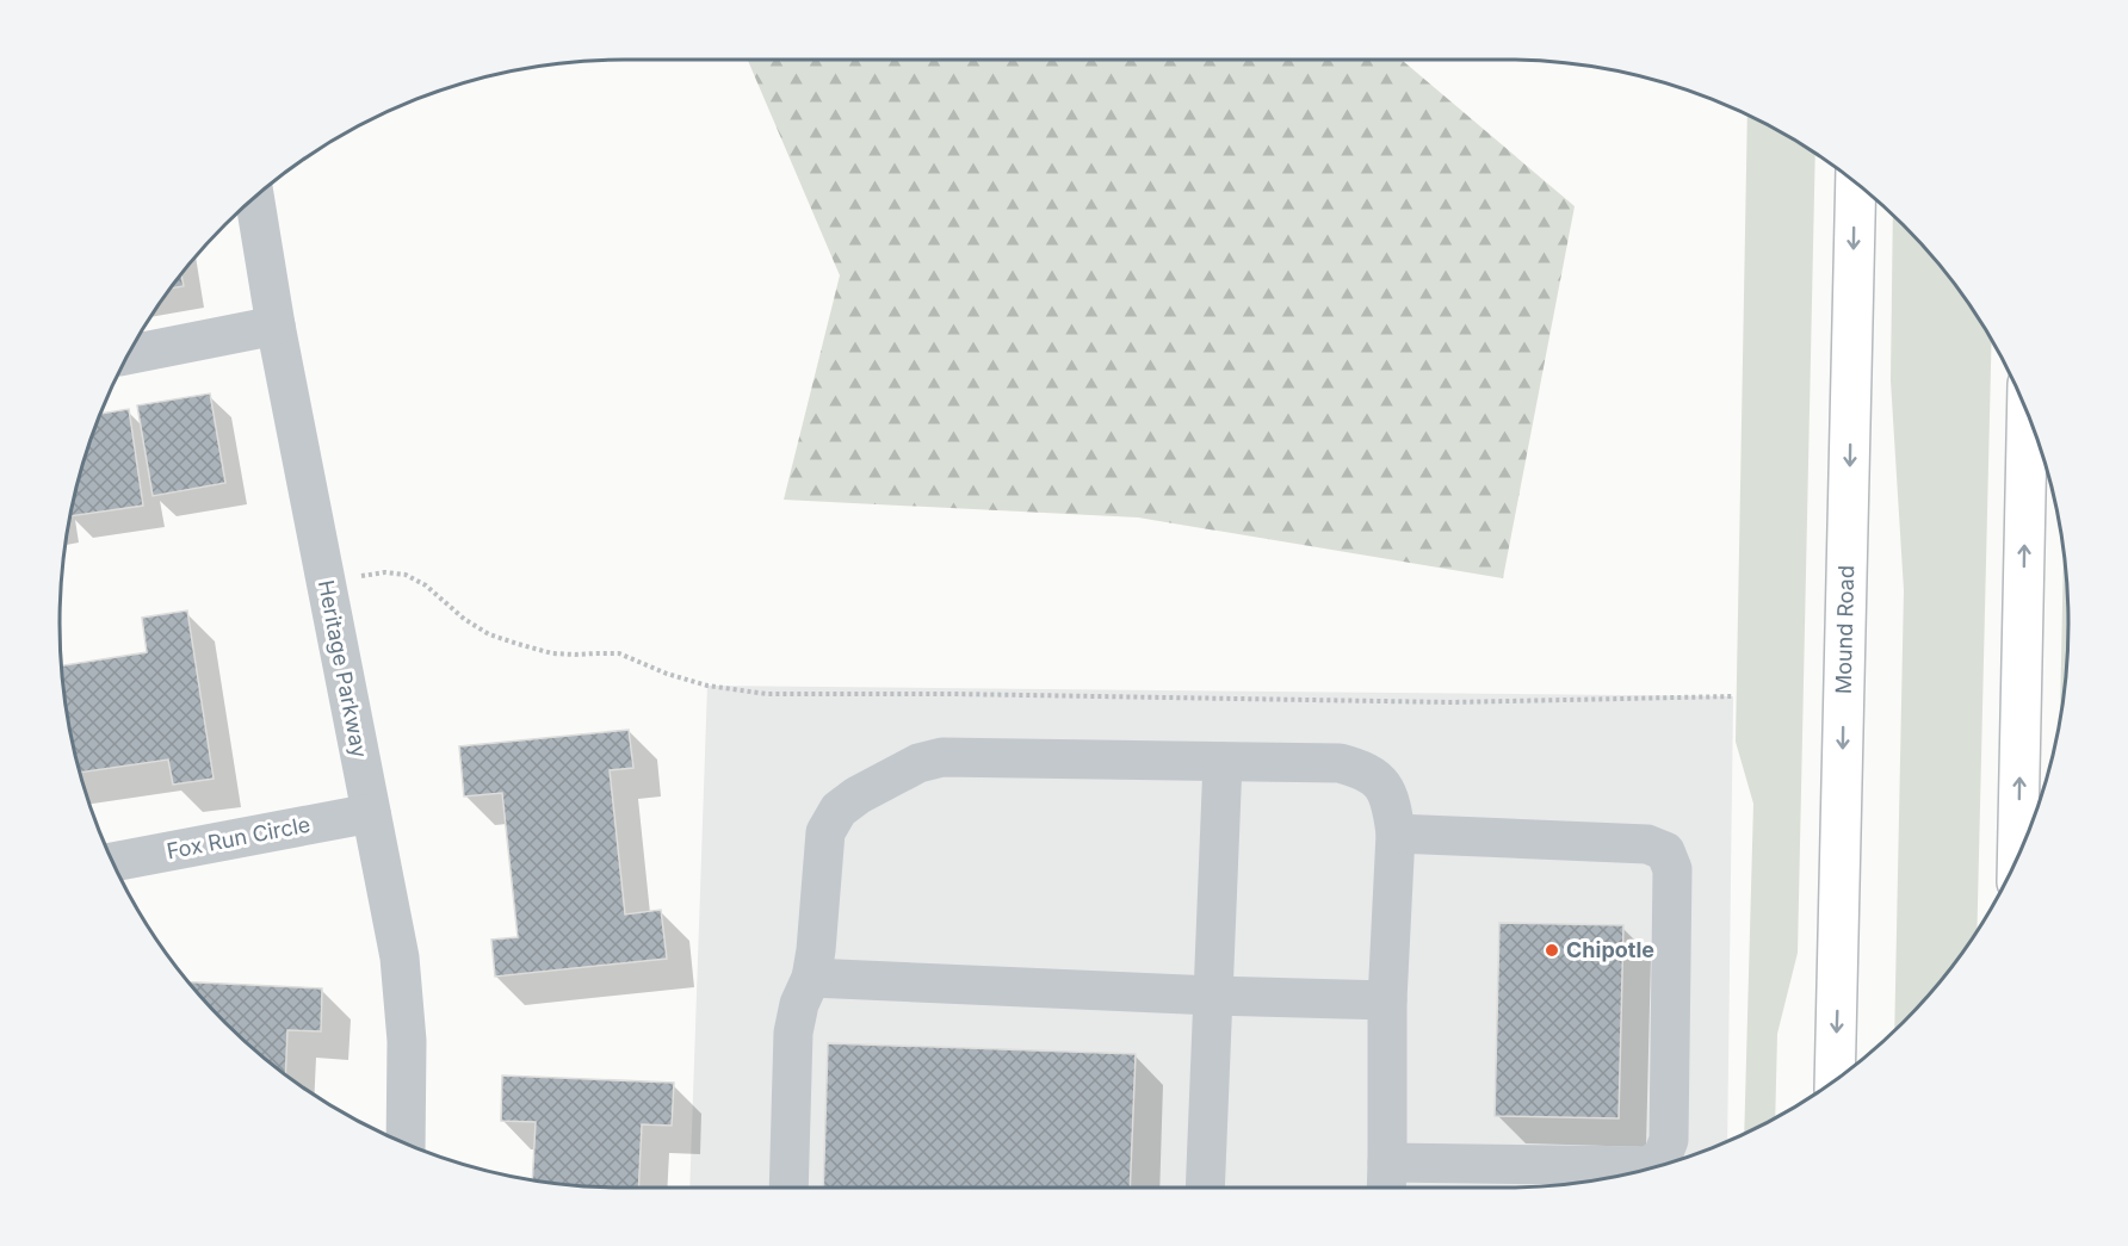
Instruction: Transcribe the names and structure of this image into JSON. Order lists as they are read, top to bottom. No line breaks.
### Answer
{"streets":{"main road":["Mound Road"],"street":["Heritage Parkway","Fox Run Circle"]},"crossings":[["Heritage Parkway","Fox Run Circle"]],"places":["Chipotle"]}
